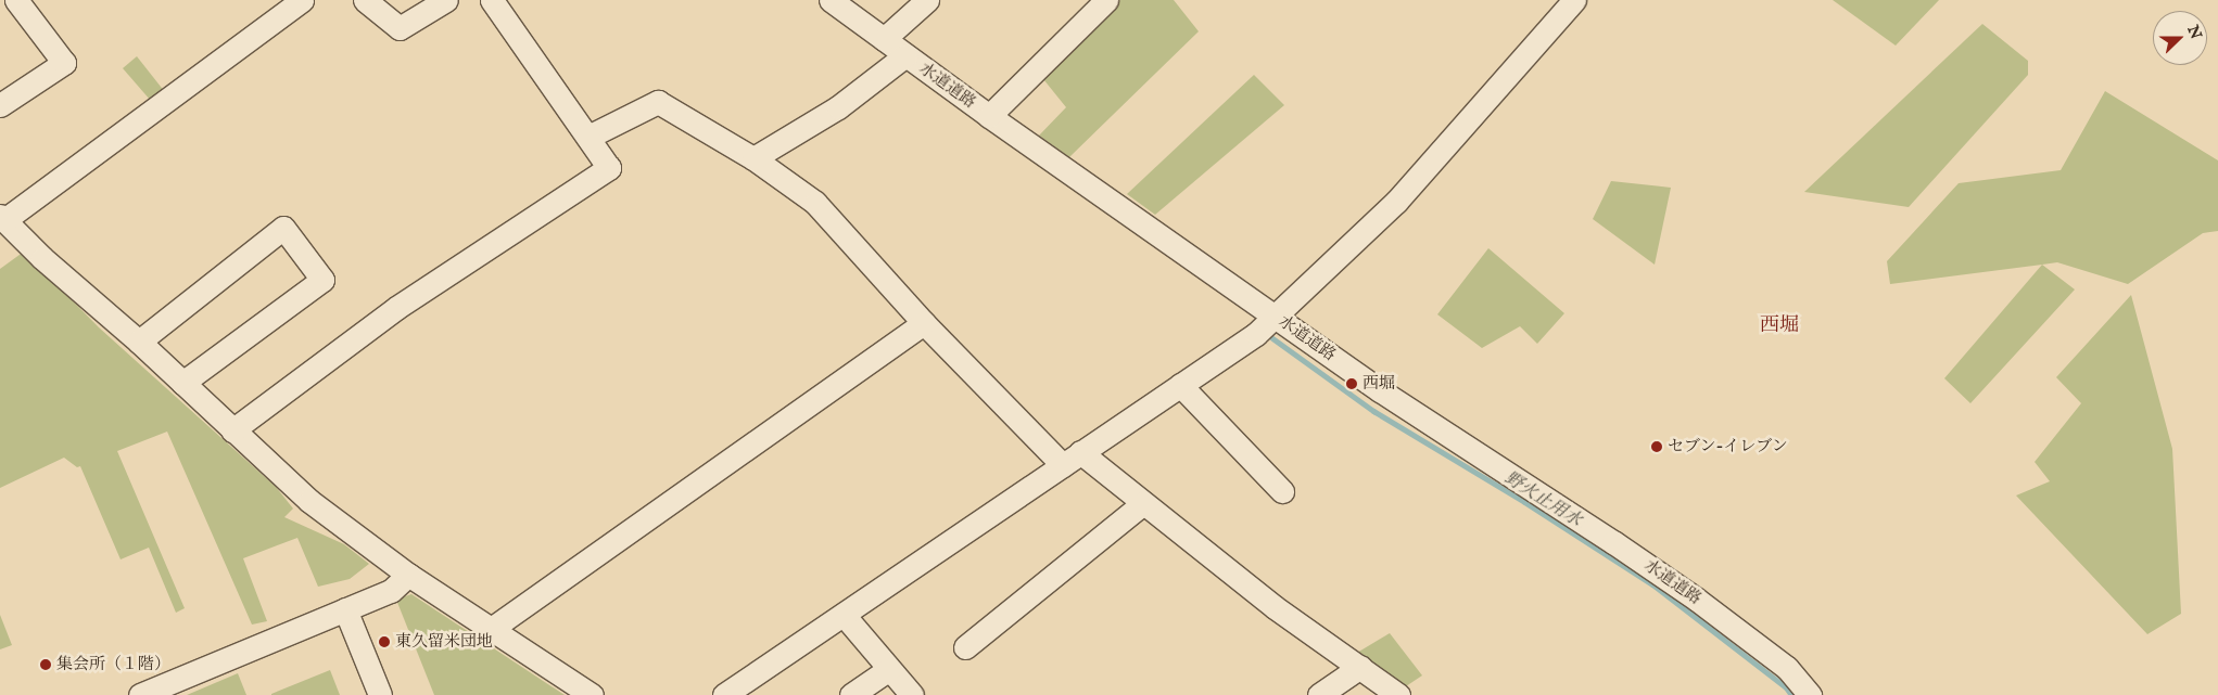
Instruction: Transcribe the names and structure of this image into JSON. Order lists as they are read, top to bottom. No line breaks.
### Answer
{"streets":{"street":["水道道路"]},"districts":["西堀"],"water":["野火止用水"],"places":["西堀","セブン-イレブン","東久留米団地","集会所（１階）"],"north":"right"}
